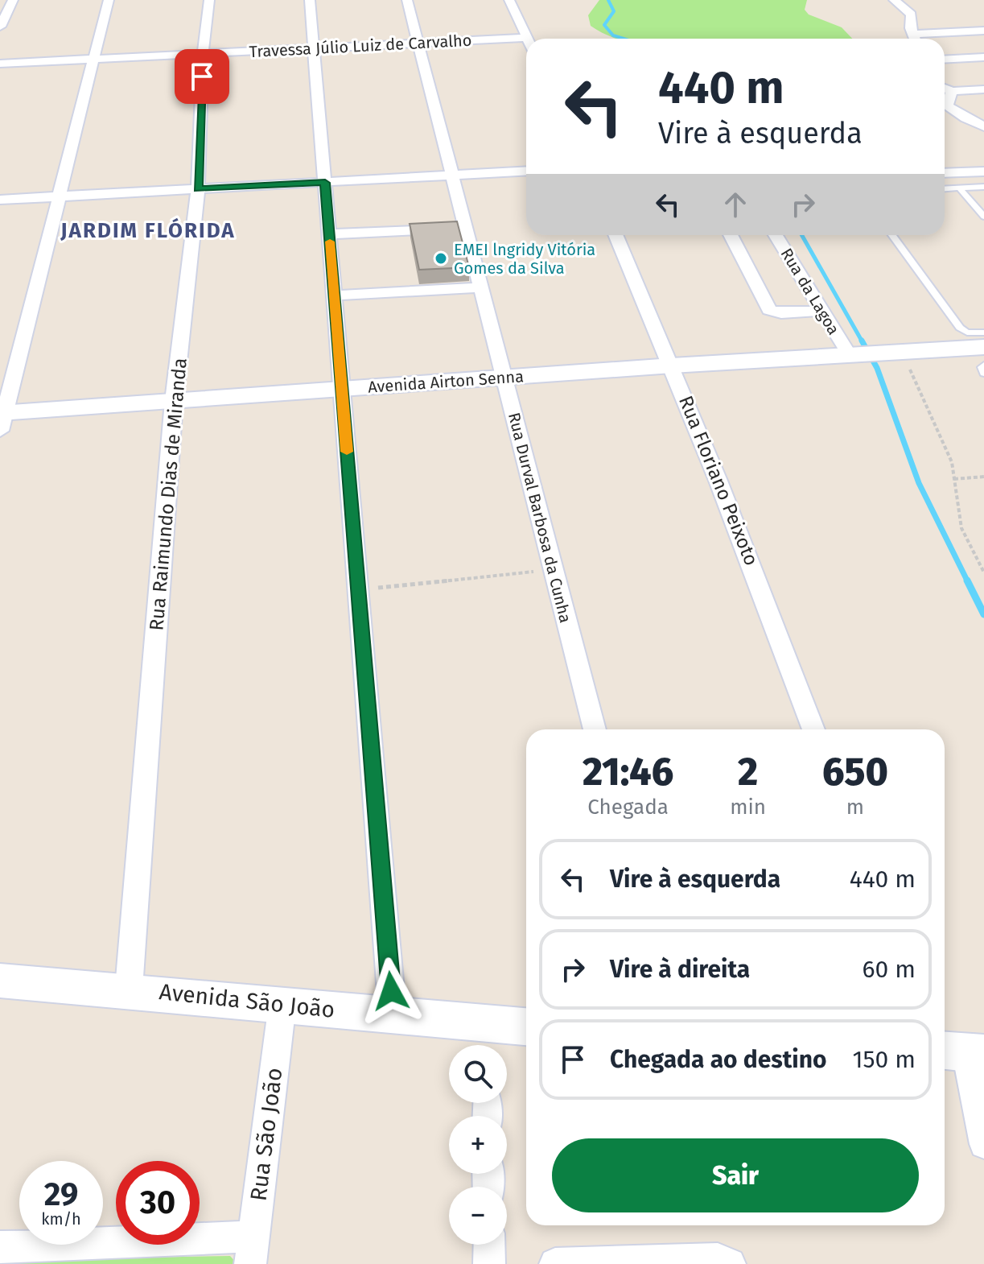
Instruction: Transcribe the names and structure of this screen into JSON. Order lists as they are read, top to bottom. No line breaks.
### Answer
{"streets":{"street":["Travessa Júlio Luiz de Carvalho","Rua da Lagoa","Avenida Airton Senna","Rua Floriano Peixoto","Rua Raimundo Dias de Miranda","Rua Durval Barbosa da Cunha","Avenida São João","Rua São João"]},"crossings":[["Travessa Júlio Luiz de Carvalho","Rua Raimundo Dias de Miranda"],["Travessa Júlio Luiz de Carvalho","Rua Durval Barbosa da Cunha"],["Rua da Lagoa","Avenida Airton Senna"],["Avenida Airton Senna","Rua Floriano Peixoto"],["Avenida Airton Senna","Rua Raimundo Dias de Miranda"],["Avenida Airton Senna","Rua Durval Barbosa da Cunha"],["Rua Raimundo Dias de Miranda","Avenida São João"],["Avenida São João","Rua São João"]],"districts":["JARDIM FLÓRIDA"],"places":["EMEI lngridy Vitória Gomes da Silva"],"page":{"turn":["440 m","Vire à esquerda"],"eta":["21:46","Chegada","2","min","650","m"],"list":[{"name":"Vire à esquerda","value":"440 m"},{"name":"Vire à direita","value":"60 m"},{"name":"Chegada ao destino","value":"150 m"}],"map_buttons":["+","−"],"buttons":"Sair","speed":"29 km/h","limit":"30"}}
